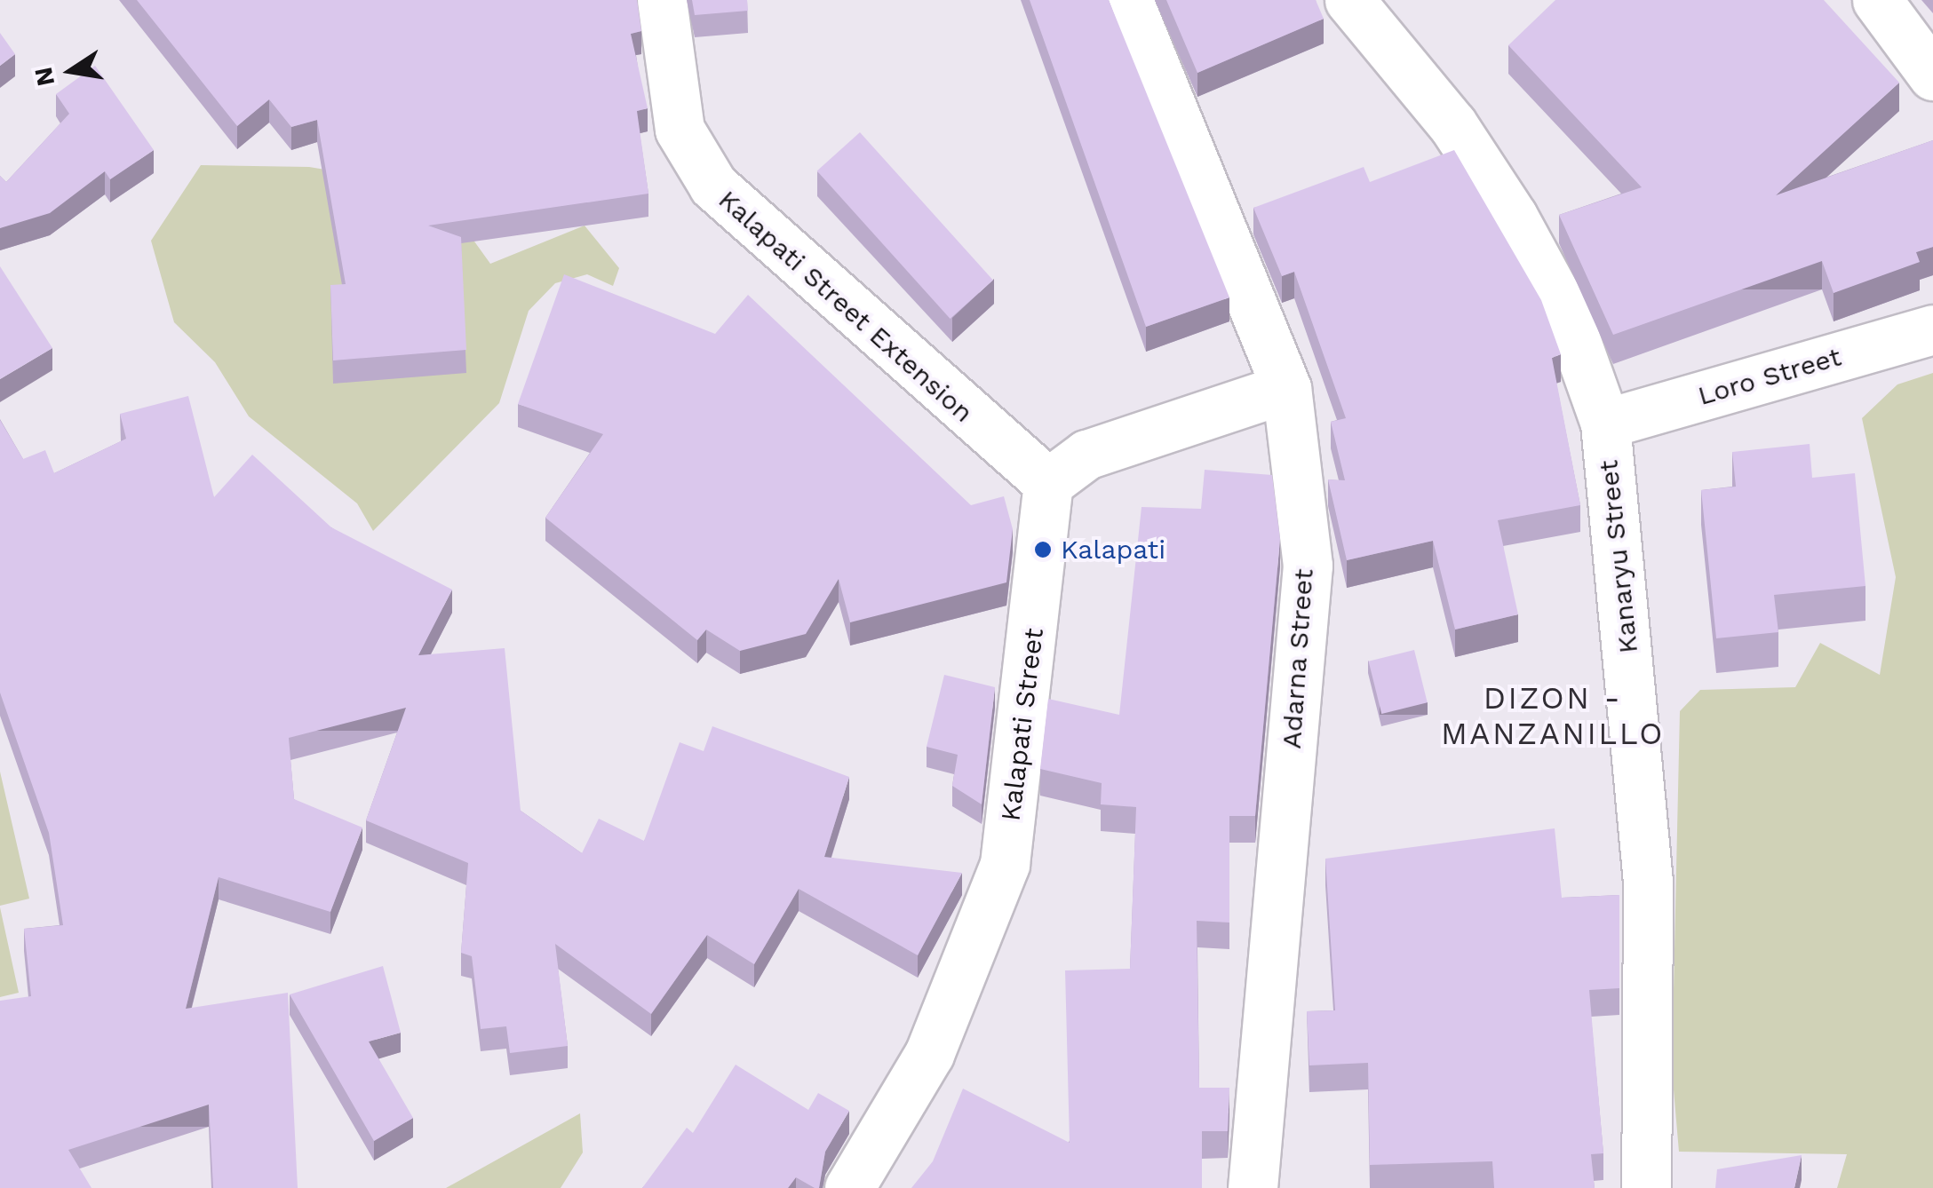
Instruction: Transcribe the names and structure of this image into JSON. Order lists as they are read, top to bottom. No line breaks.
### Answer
{"streets":{"street":["Kalapati Street Extension","Loro Street","Kanaryu Street","Adarna Street","Kalapati Street"]},"crossings":[["Kalapati Street Extension","Kalapati Street"],["Loro Street","Kanaryu Street"]],"districts":["DIZON - MANZANILLO"],"places":["Kalapati"],"north":"left"}
